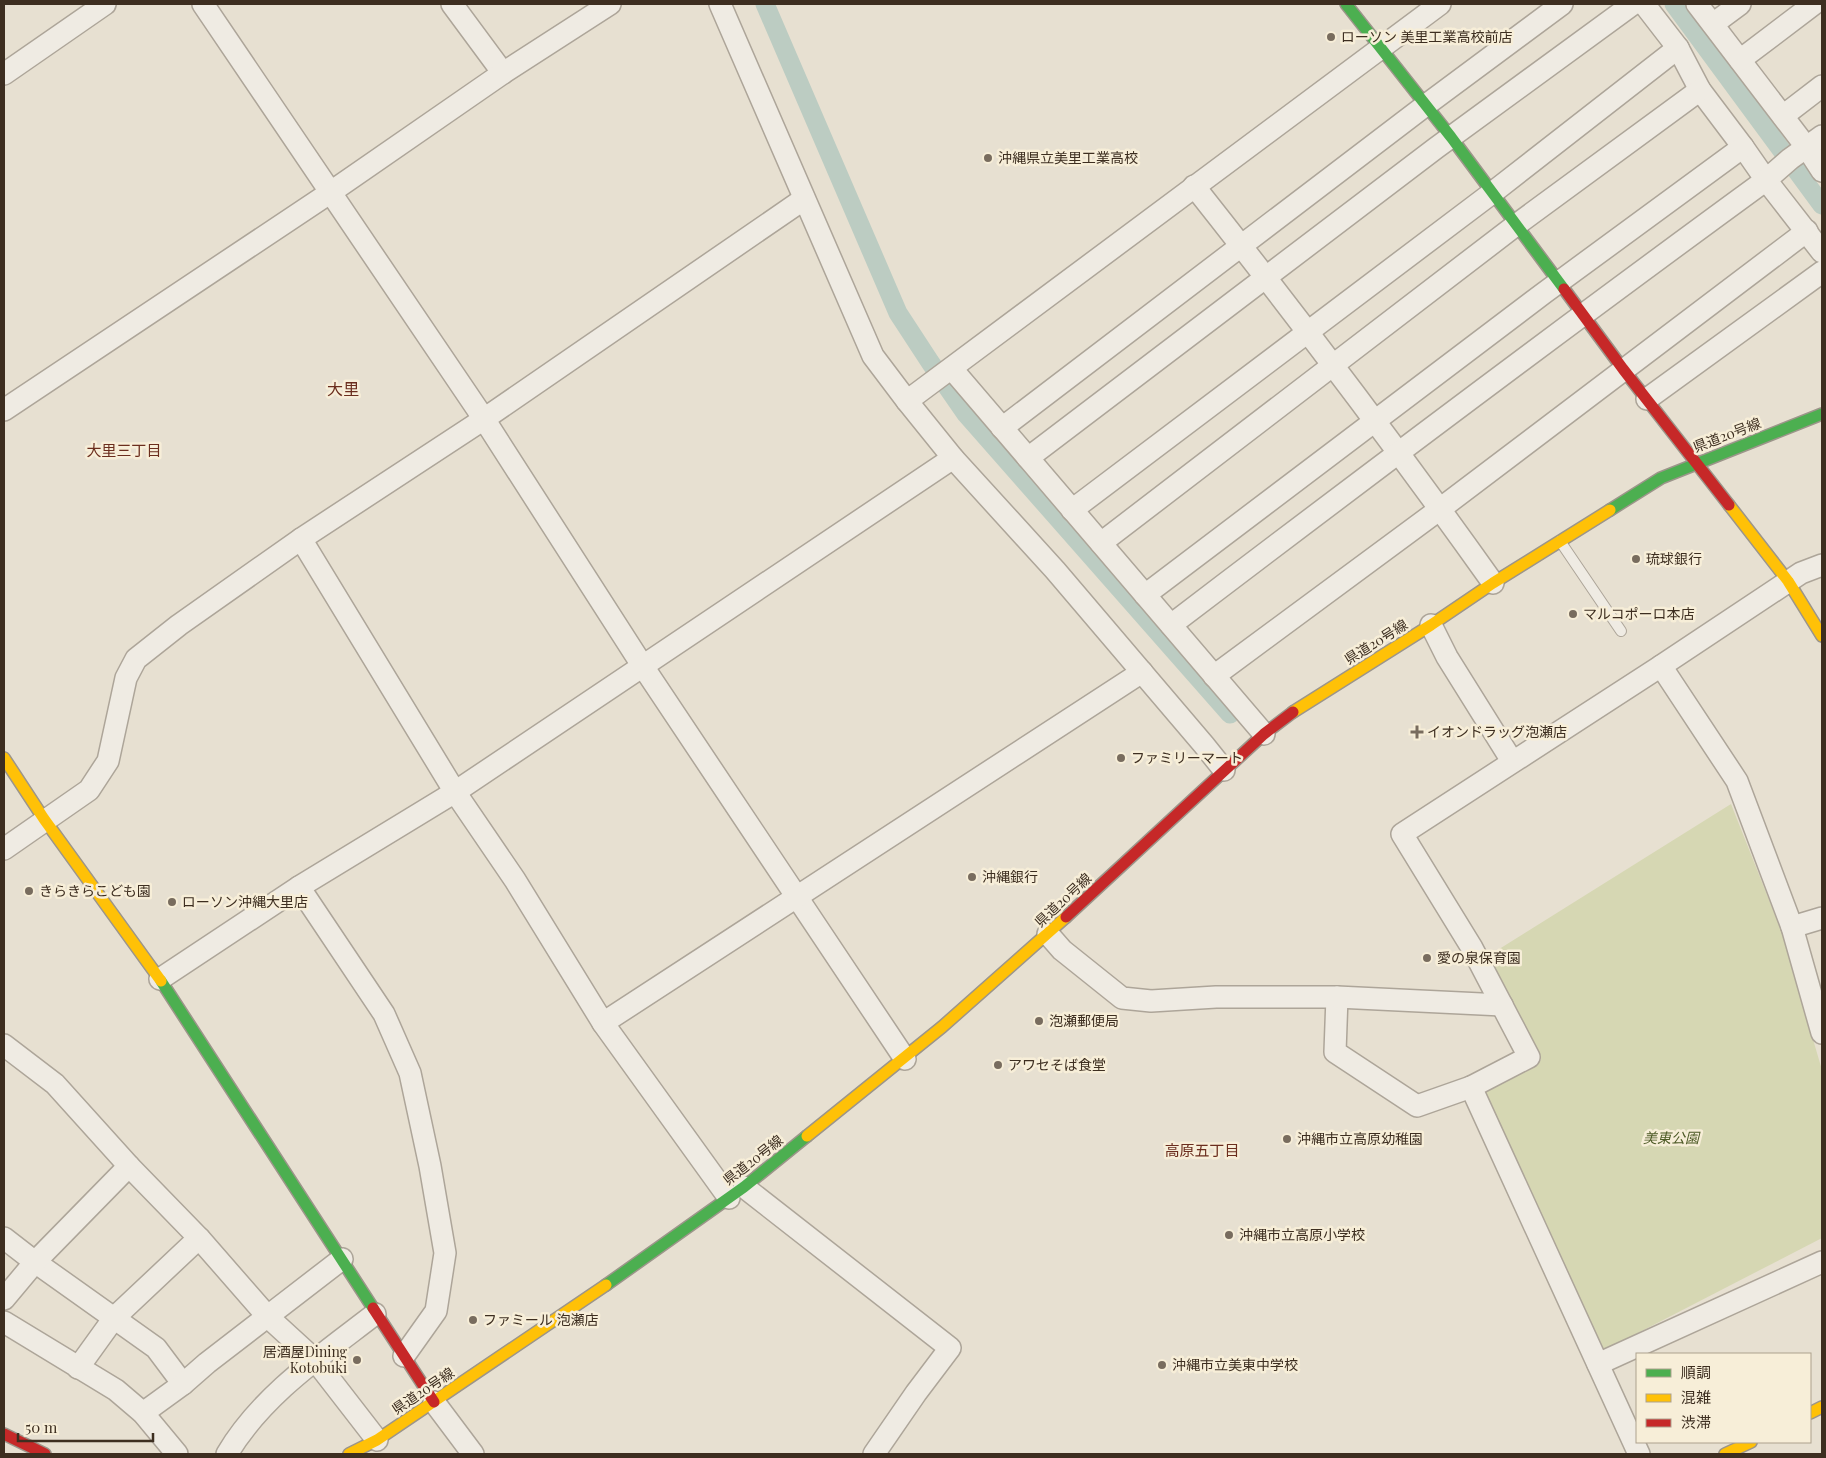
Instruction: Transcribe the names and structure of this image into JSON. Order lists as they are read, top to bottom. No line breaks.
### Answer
{"streets":{"main road":["県道20号線"]},"districts":["大里","大里三丁目","高原五丁目"],"parks":["美東公園"],"places":{"other":["ローソン 美里工業高校前店","沖縄県立美里工業高校","琉球銀行","マルコポーロ本店","ファミリーマート","沖縄銀行","きらきらこども園","ローソン沖縄大里店","愛の泉保育園","泡瀬郵便局","アワセそば食堂","沖縄市立高原幼稚園","沖縄市立高原小学校","ファミール 泡瀬店","居酒屋Dining Kotobuki","沖縄市立美東中学校"],"health":["イオンドラッグ泡瀬店"]},"legend":["順調","混雑","渋滞"],"scale_bar":"50 m"}
